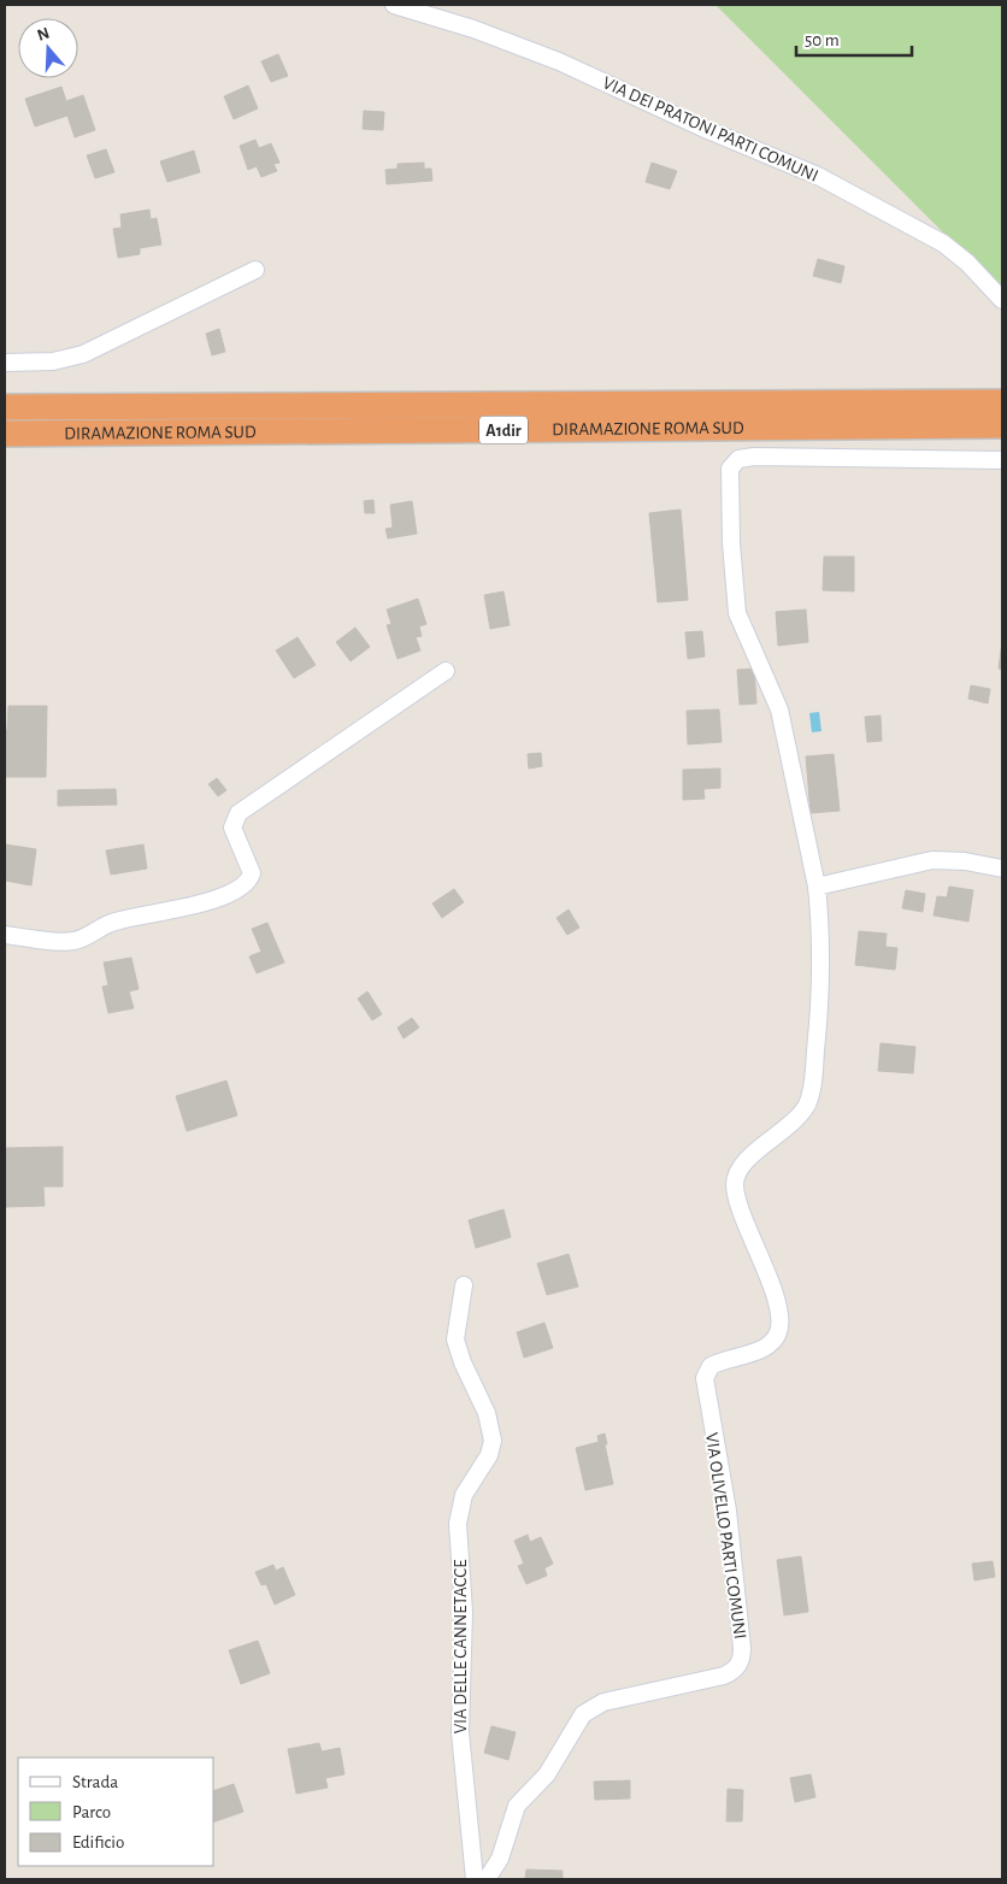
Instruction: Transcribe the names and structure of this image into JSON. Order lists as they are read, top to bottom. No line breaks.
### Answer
{"streets":{"highway":["DIRAMAZIONE ROMA SUD","A1dir"],"street":["VIA DEI PRATONI PARTI COMUNI","VIA OLIVELLO PARTI COMUNI","VIA DELLE CANNETACCE"]},"legend":["Strada","Parco","Edificio"],"scale_bar":"50 m","north":"top"}
